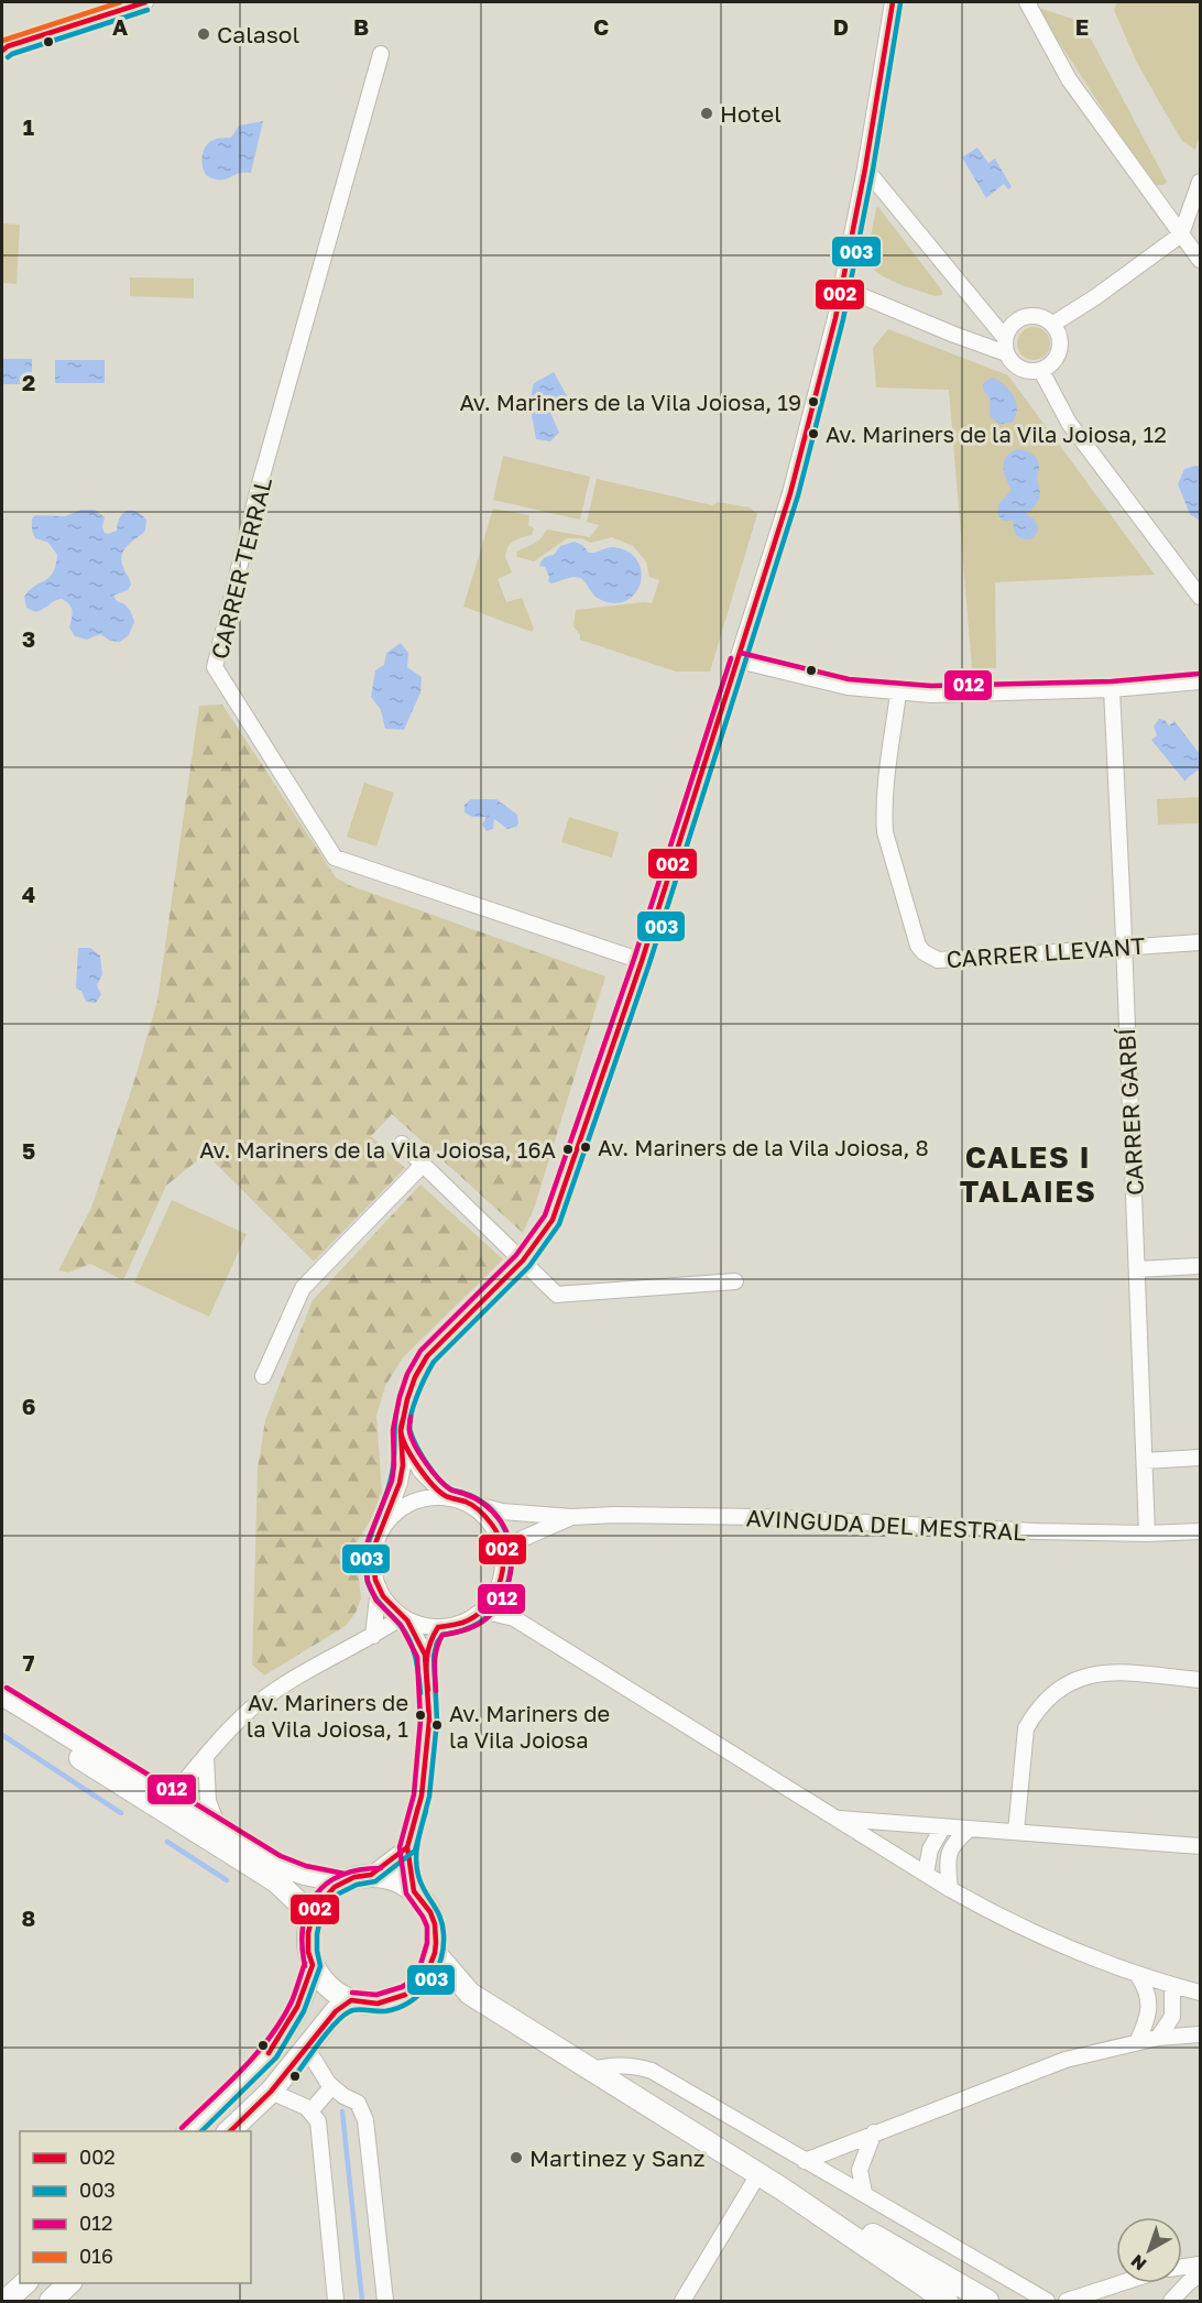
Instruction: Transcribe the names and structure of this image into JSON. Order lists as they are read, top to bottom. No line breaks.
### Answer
{"streets":{"street":["CARRER TERRAL","CARRER LLEVANT","CARRER GARBÍ","AVINGUDA DEL MESTRAL"]},"crossings":[["CARRER LLEVANT","CARRER GARBÍ"],["CARRER GARBÍ","AVINGUDA DEL MESTRAL"]],"districts":["CALES I TALAIES"],"places":["Calasol","Hotel","Av. Mariners de la Vila Joiosa, 19","Av. Mariners de la Vila Joiosa, 12","Av. Mariners de la Vila Joiosa, 8","Av. Mariners de la Vila Joiosa, 16A","Av. Mariners de la Vila Joiosa, 1","Av. Mariners de la Vila Joiosa","Martinez y Sanz"],"lines":["transit line 002","transit line 016","transit line 003","transit line 012"],"legend":["002","003","012","016"],"north":"bottom left","grid":{"columns":["A","B","C","D","E"],"rows":["1","2","3","4","5","6","7","8"]}}
